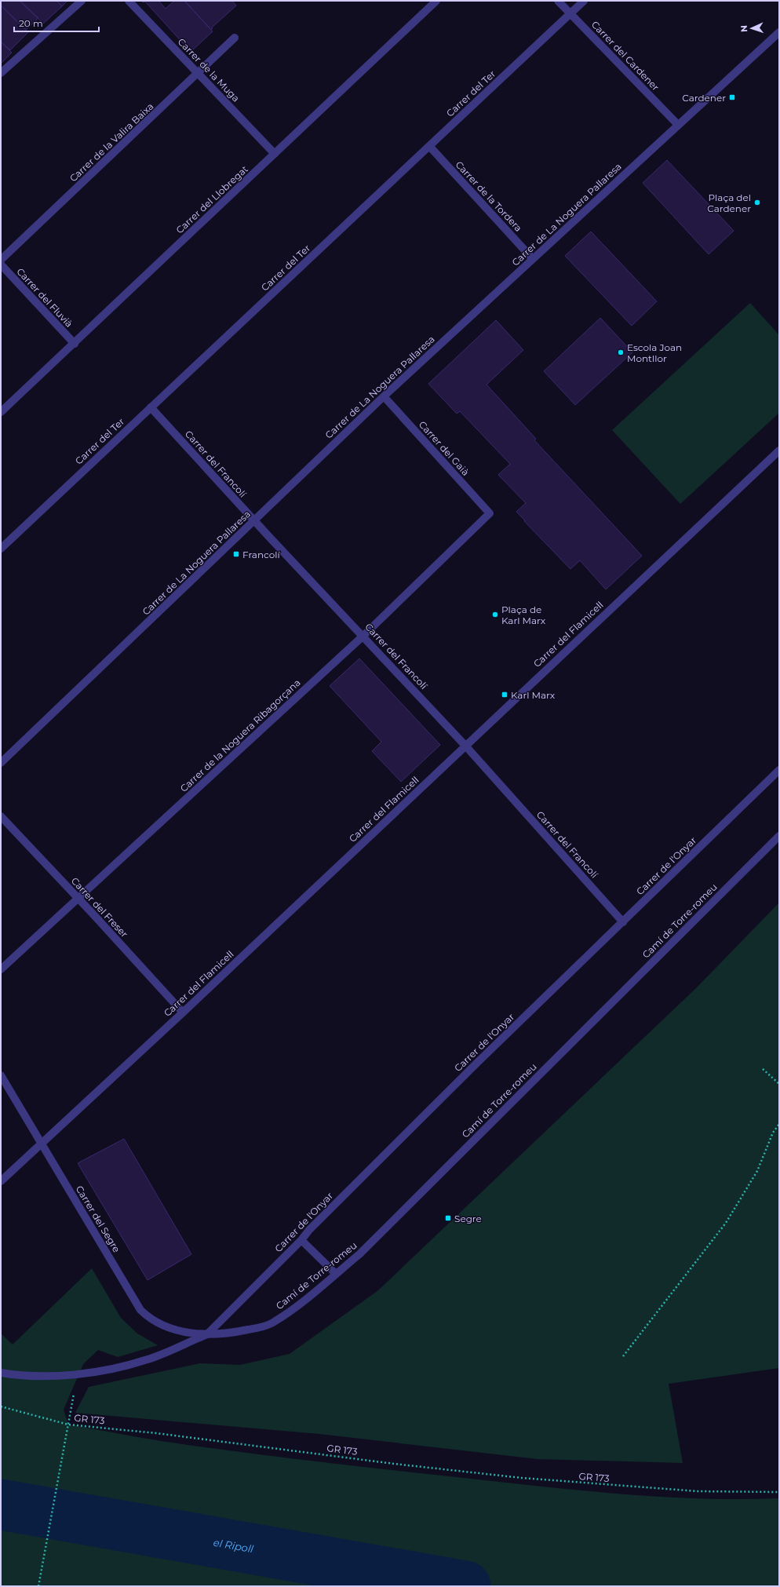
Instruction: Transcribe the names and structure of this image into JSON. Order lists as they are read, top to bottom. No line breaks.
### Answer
{"streets":{"street":["Carrer del Cardener","Carrer de la Muga","Carrer del Ter","Carrer de la Valira Baixa","Carrer de la Tordera","Carrer del Llobregat","Carrer de La Noguera Pallaresa","Carrer del Fluvià","Carrer del Gaià","Carrer del Francolí","Carrer del Flamicell","Carrer de la Noguera Ribagorçana","Carrer de l'Onyar","Carrer del Freser","Camí de Torre-romeu","Carrer del Segre"],"path":["GR 173"]},"crossings":[["Carrer del Cardener","Carrer del Ter"],["Carrer del Cardener","Carrer de La Noguera Pallaresa"],["Carrer de la Muga","Carrer de la Valira Baixa"],["Carrer de la Muga","Carrer del Llobregat"],["Carrer del Ter","Carrer de la Tordera"],["Carrer del Ter","Carrer del Francolí"],["Carrer de la Tordera","Carrer de La Noguera Pallaresa"],["Carrer del Llobregat","Carrer del Fluvià"],["Carrer de La Noguera Pallaresa","Carrer del Gaià"],["Carrer de La Noguera Pallaresa","Carrer del Francolí"],["Carrer del Gaià","Carrer de la Noguera Ribagorçana"],["Carrer del Francolí","Carrer del Flamicell"],["Carrer del Francolí","Carrer de la Noguera Ribagorçana"],["Carrer del Francolí","Carrer de l'Onyar"],["Carrer del Flamicell","Carrer del Freser"],["Carrer del Flamicell","Carrer del Segre"],["Carrer de la Noguera Ribagorçana","Carrer del Freser"],["Carrer de l'Onyar","Camí de Torre-romeu"],["Carrer de l'Onyar","Carrer del Segre"],["Camí de Torre-romeu","Carrer del Segre"]],"water":["el Ripoll"],"places":{"transit":["Cardener","Francolí","Karl Marx","Segre"],"other":["Plaça del Cardener","Escola Joan Montllor","Plaça de Karl Marx"]},"scale_bar":"20 m","north":"left"}
